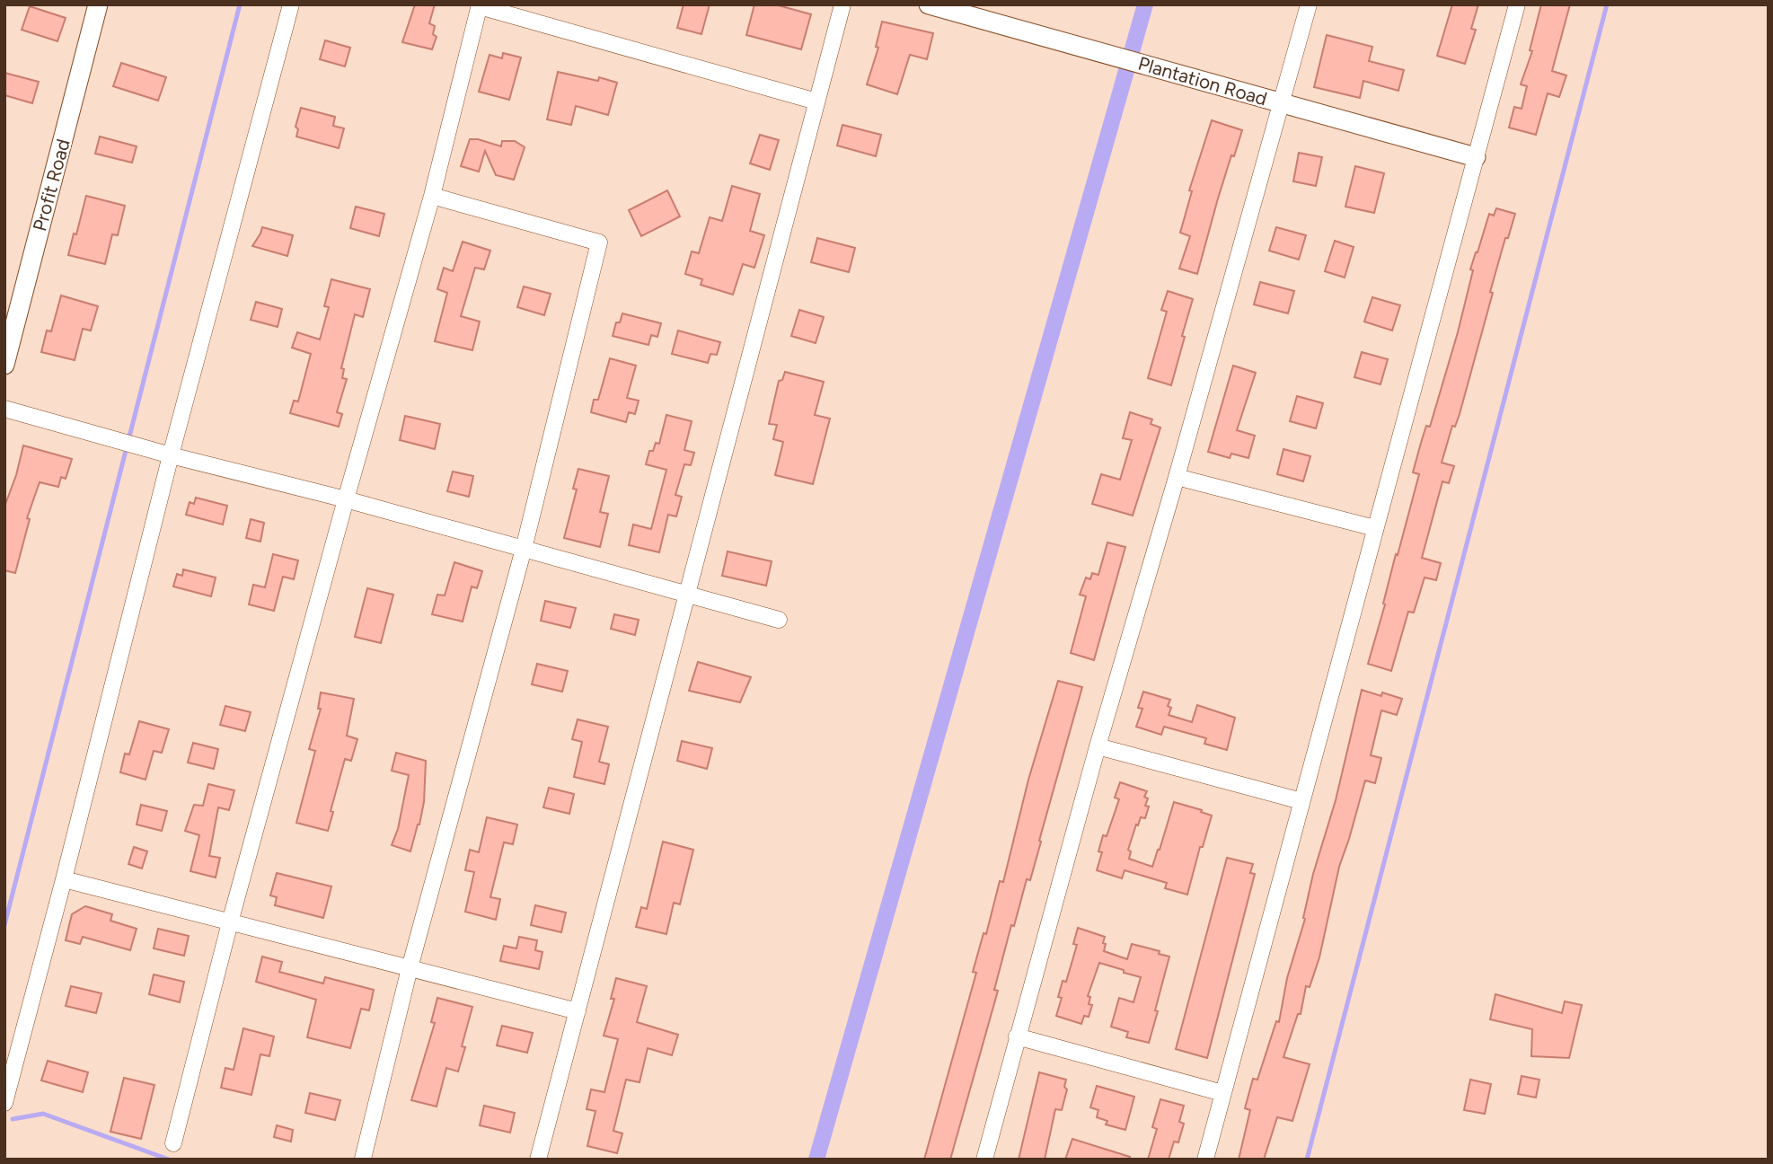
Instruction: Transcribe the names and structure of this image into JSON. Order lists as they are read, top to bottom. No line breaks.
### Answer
{"streets":{"street":["Plantation Road","Profit Road"]}}
